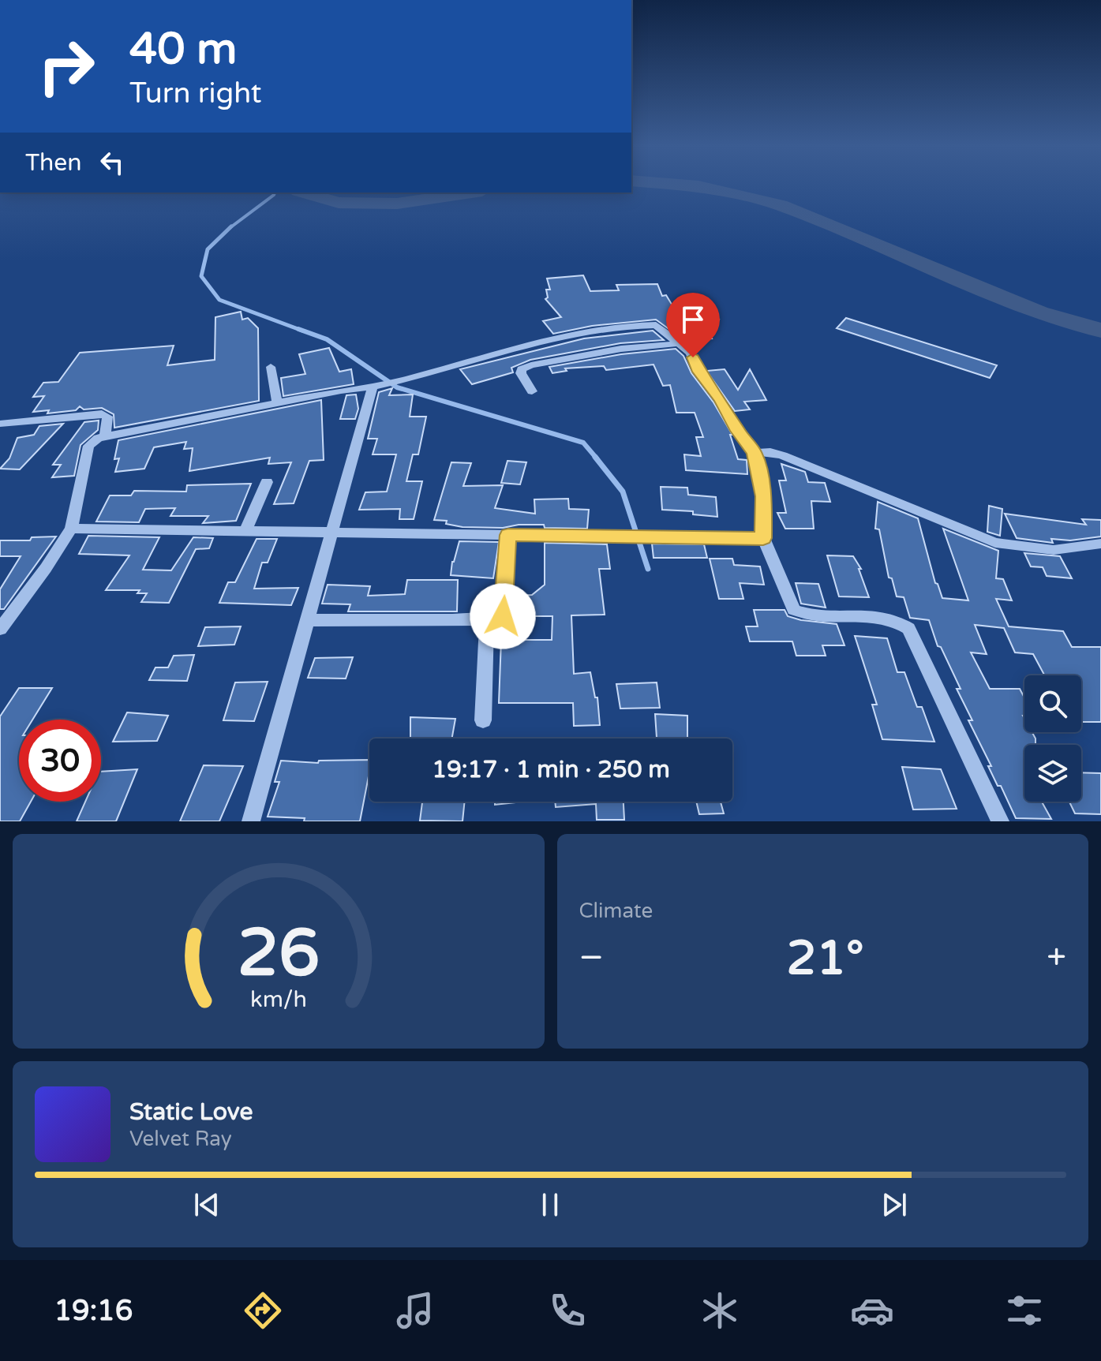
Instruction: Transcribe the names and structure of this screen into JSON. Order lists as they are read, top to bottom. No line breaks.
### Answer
{"page":{"turn":["40 m","Turn right"],"then":"Then","limit":"30","trip":"19:17 · 1 min · 250 m","tile":"Climate","heat":["−","21°","+"],"song":["Static Love","Velvet Ray"],"tabs":"19:16","gauge":["26","km/h"]}}
